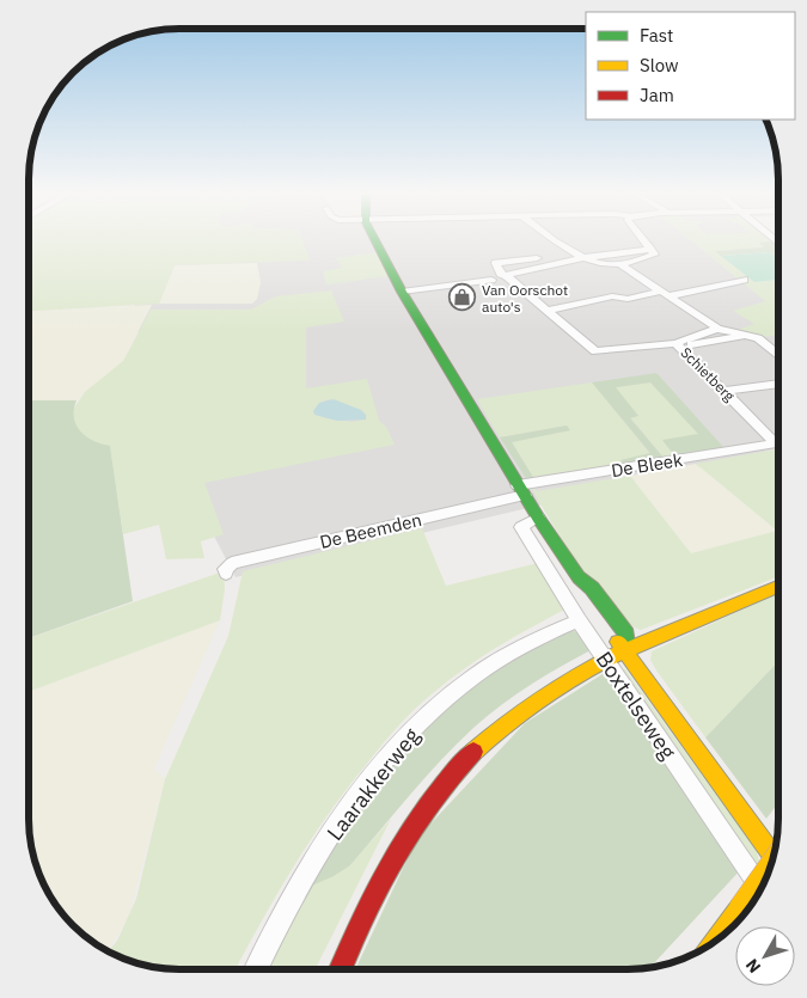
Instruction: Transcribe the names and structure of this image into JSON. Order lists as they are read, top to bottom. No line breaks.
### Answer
{"streets":{"main road":["Boxtelseweg"],"street":["Schietberg","De Bleek","De Beemden","Laarakkerweg"]},"crossings":[["Schietberg","De Bleek"],["De Bleek","De Beemden"],["De Bleek","Boxtelseweg"],["De Beemden","Boxtelseweg"],["Boxtelseweg","Laarakkerweg"]],"places":{"shop":["Van Oorschot auto's"]},"legend":["Fast","Slow","Jam"],"north":"bottom left"}
